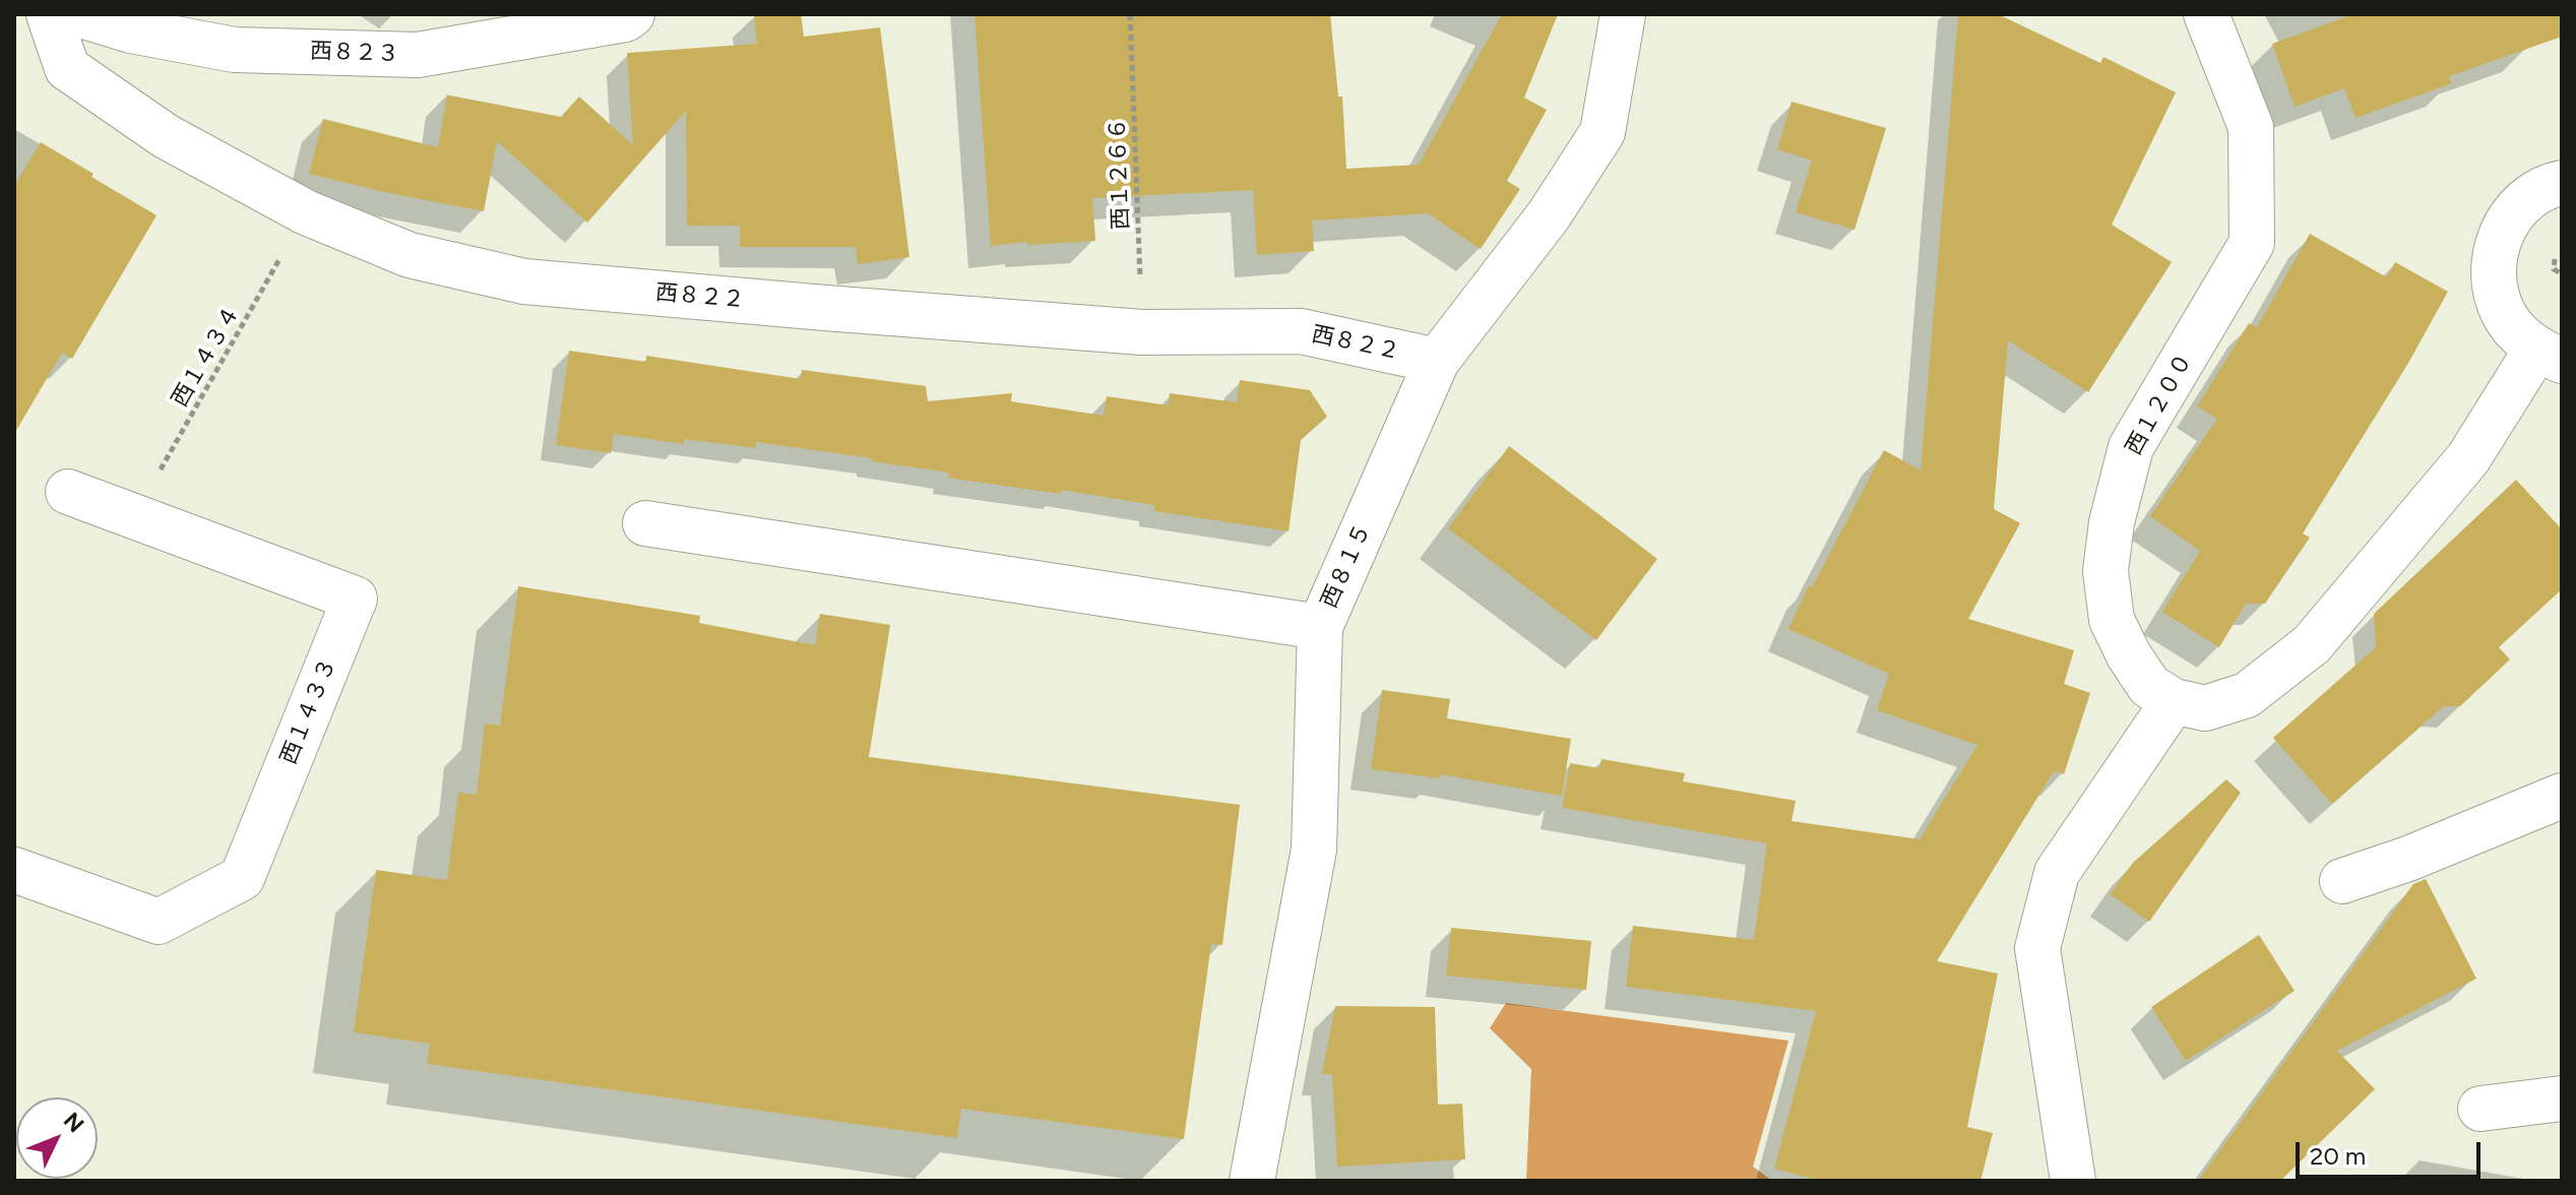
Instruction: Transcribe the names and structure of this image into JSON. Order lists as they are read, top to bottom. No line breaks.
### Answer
{"streets":{"street":["西８２３","西８２２","西１２００","西８１５","西１４３３"],"path":["西１２６６","西１４３４"]},"crossings":[["西１２６６","西８２２"],["西８２２","西１４３４"],["西８２２","西８１５"],["西１４３４","西１４３３"]],"scale_bar":"20 m","north":"top right"}
